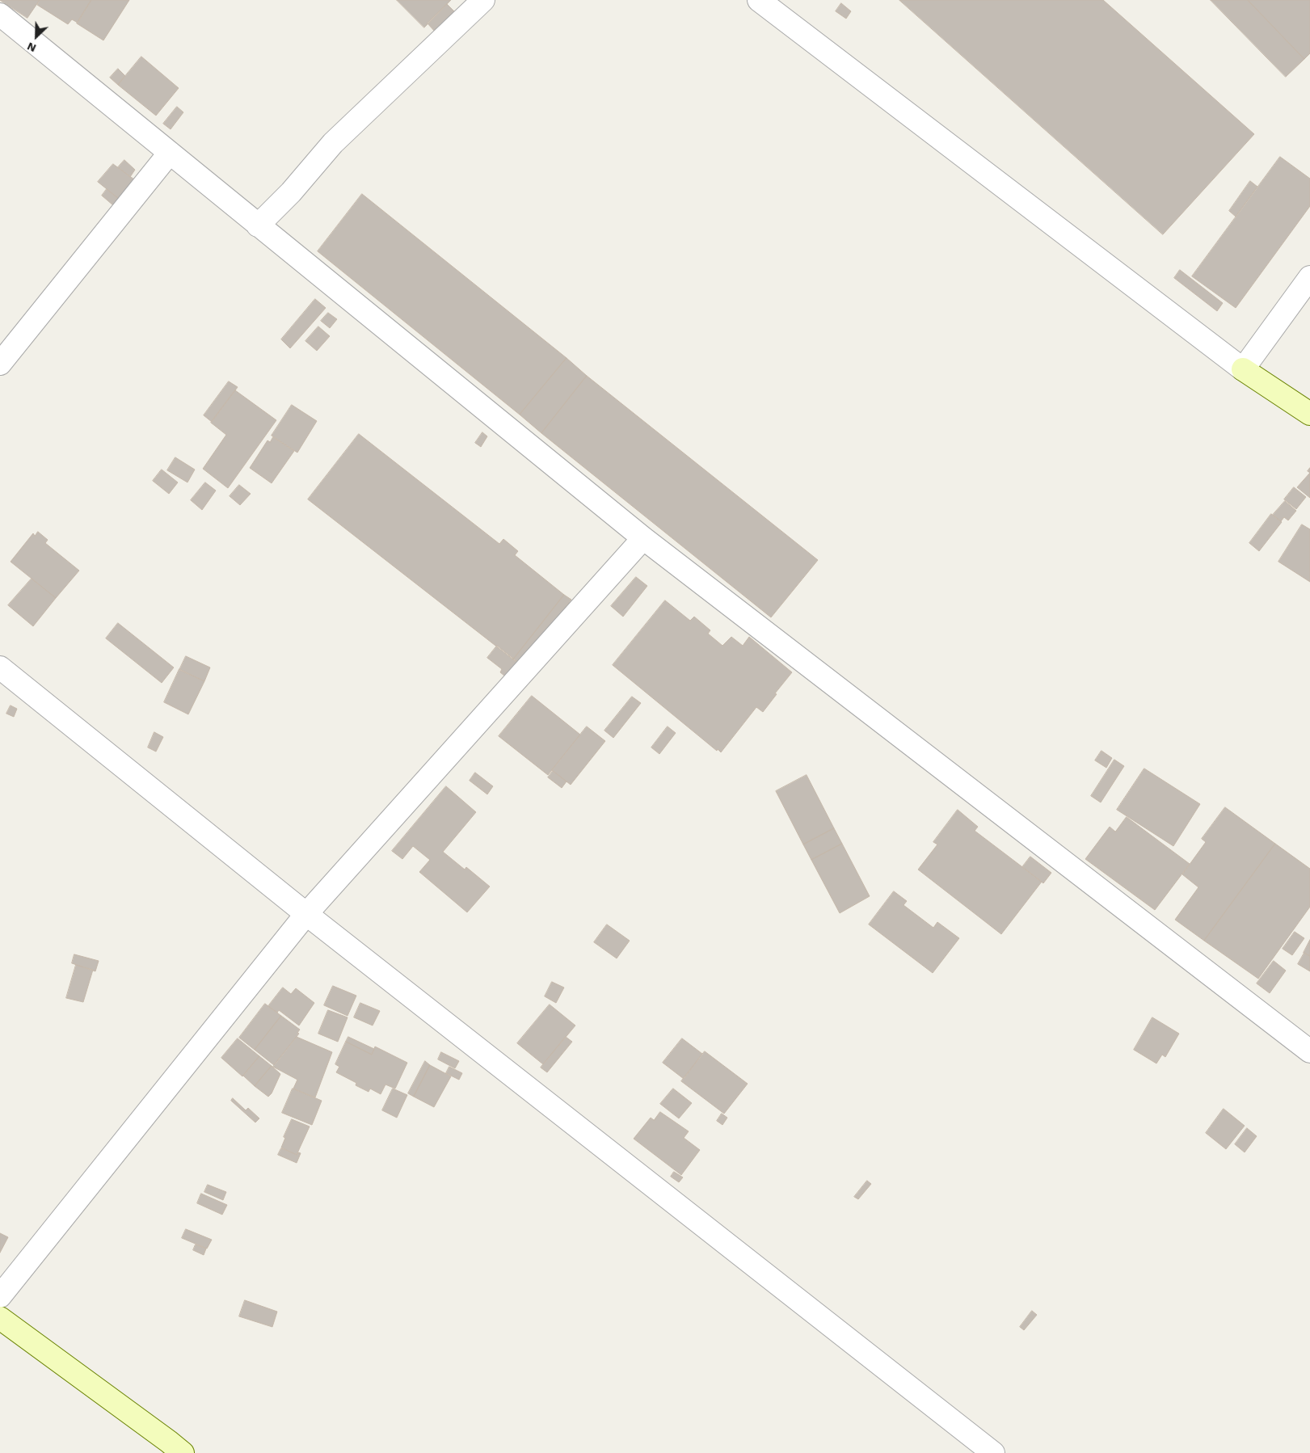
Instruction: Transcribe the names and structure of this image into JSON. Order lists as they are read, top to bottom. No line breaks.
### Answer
{"north":"bottom left"}
